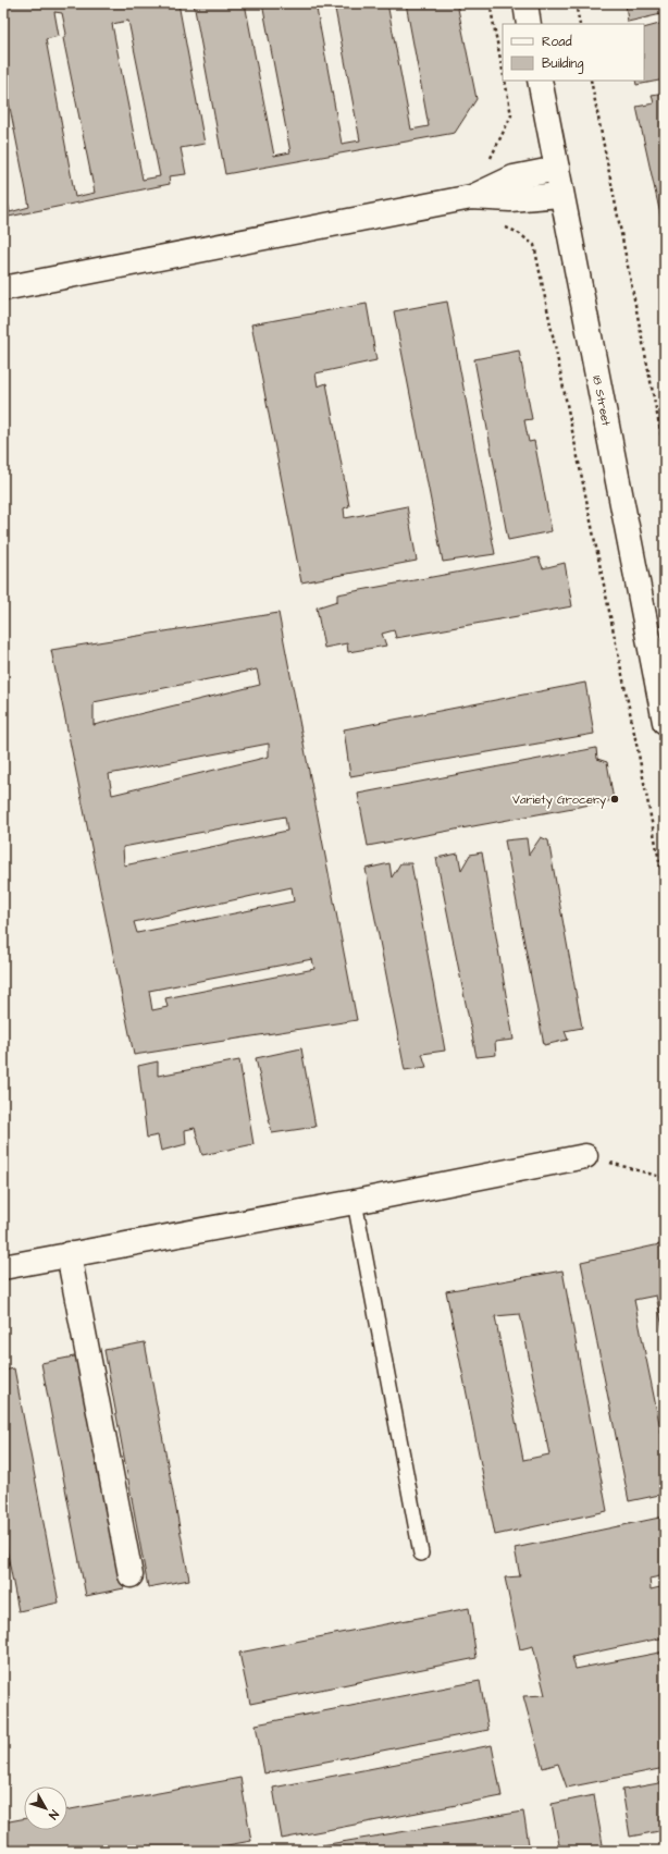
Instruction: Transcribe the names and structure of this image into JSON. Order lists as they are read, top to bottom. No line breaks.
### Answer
{"streets":{"street":["18 Street"]},"places":["Variety Grocery"],"legend":["Road","Building"],"north":"bottom right"}
